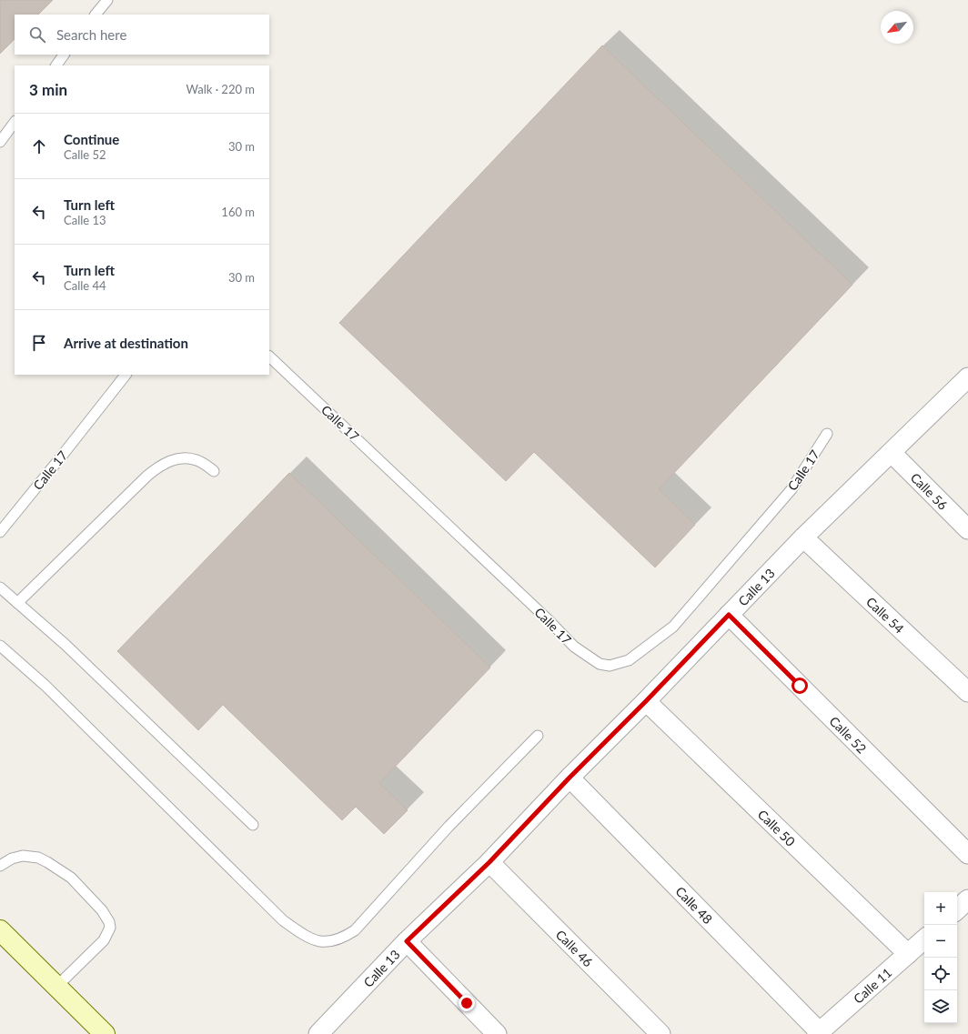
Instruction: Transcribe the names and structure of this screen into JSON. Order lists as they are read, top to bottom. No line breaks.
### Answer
{"streets":{"street":["Calle 56","Calle 13","Calle 54","Calle 52","Calle 50","Calle 48","Calle 46","Calle 11"],"lane":["Calle 17"]},"crossings":[["Calle 56","Calle 13"],["Calle 13","Calle 54"],["Calle 13","Calle 52"],["Calle 13","Calle 50"],["Calle 13","Calle 48"],["Calle 13","Calle 46"],["Calle 50","Calle 11"],["Calle 48","Calle 11"]],"north":"bottom left","page":{"search":"Search here","heading":["3 min","Walk · 220 m"],"list":[["Continue","Calle 52","30 m"],["Turn left","Calle 13","160 m"],["Turn left","Calle 44","30 m"],"Arrive at destination"],"map_buttons":["+","−"]}}
